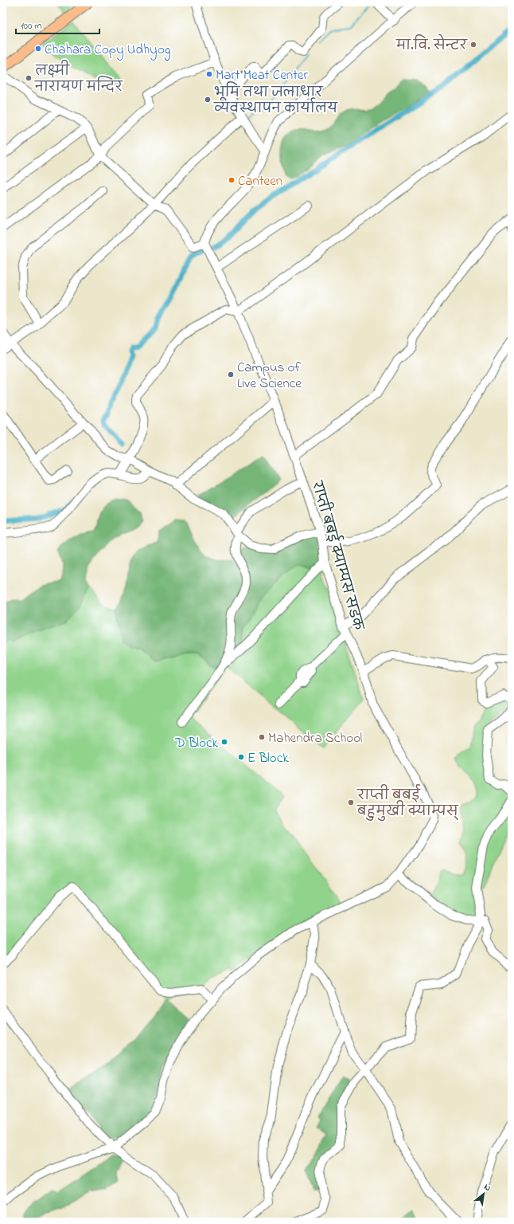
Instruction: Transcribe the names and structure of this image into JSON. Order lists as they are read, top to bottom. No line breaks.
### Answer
{"streets":{"street":["राप्ती बबई क्याम्पस सडक"]},"places":["मा.वि. सेन्टर","Chahara Copy Udhyog","Mart Meat Center","लक्ष्मी नारायण मन्दिर","भूमि तथा जलाधार व्यवस्थापन कार्यालय","Canteen","Campus of Live Science","Mahendra School","D Block","E Block","राप्ती बबई बहुमुखी क्याम्पस्"],"scale_bar":"100 m","north":"top right"}
